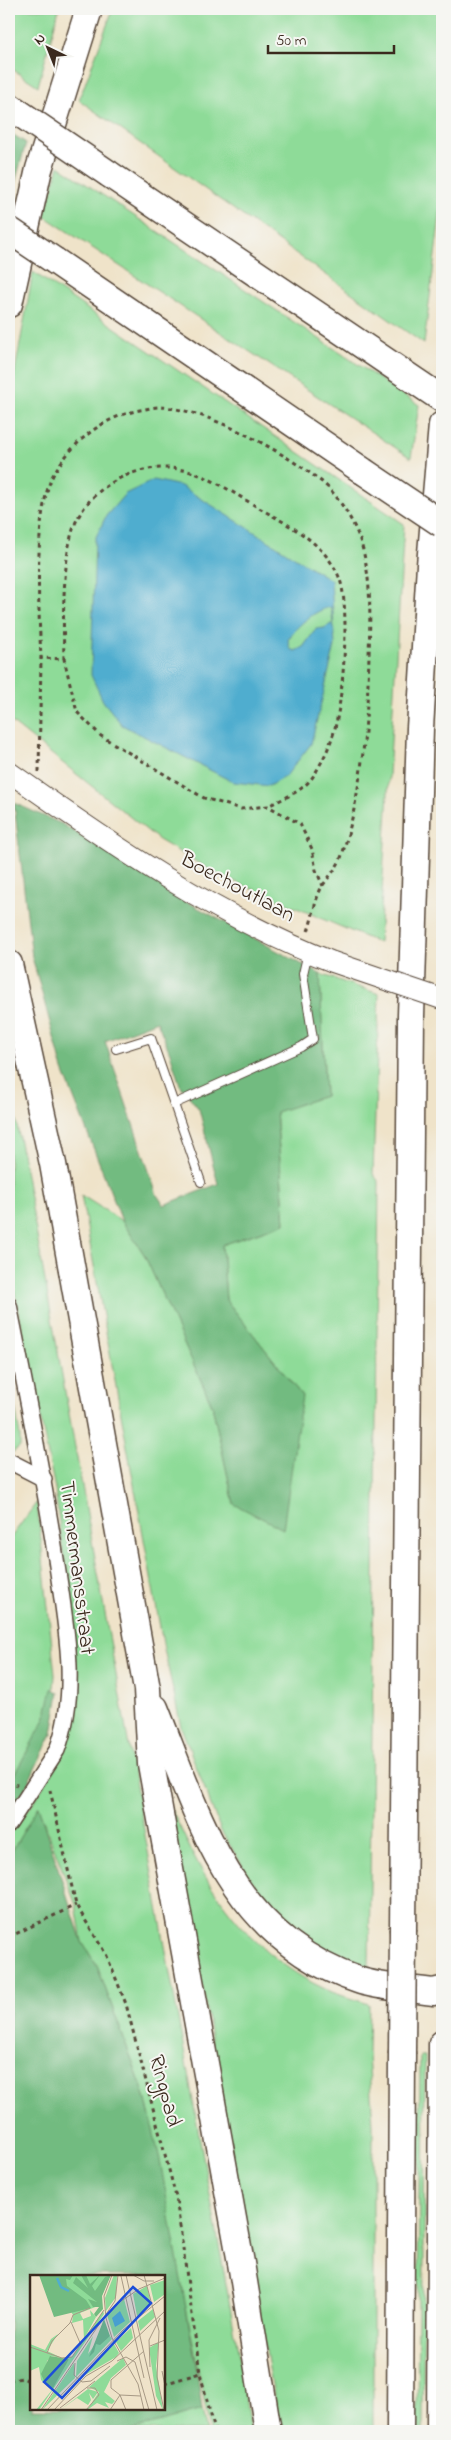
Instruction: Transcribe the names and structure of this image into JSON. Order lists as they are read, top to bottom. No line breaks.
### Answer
{"streets":{"main road":["Boechoutlaan"],"street":["Timmermansstraat"],"path":["Ringpad"]},"crossings":[["Timmermansstraat","Ringpad"]],"scale_bar":"50 m","north":"top left"}
